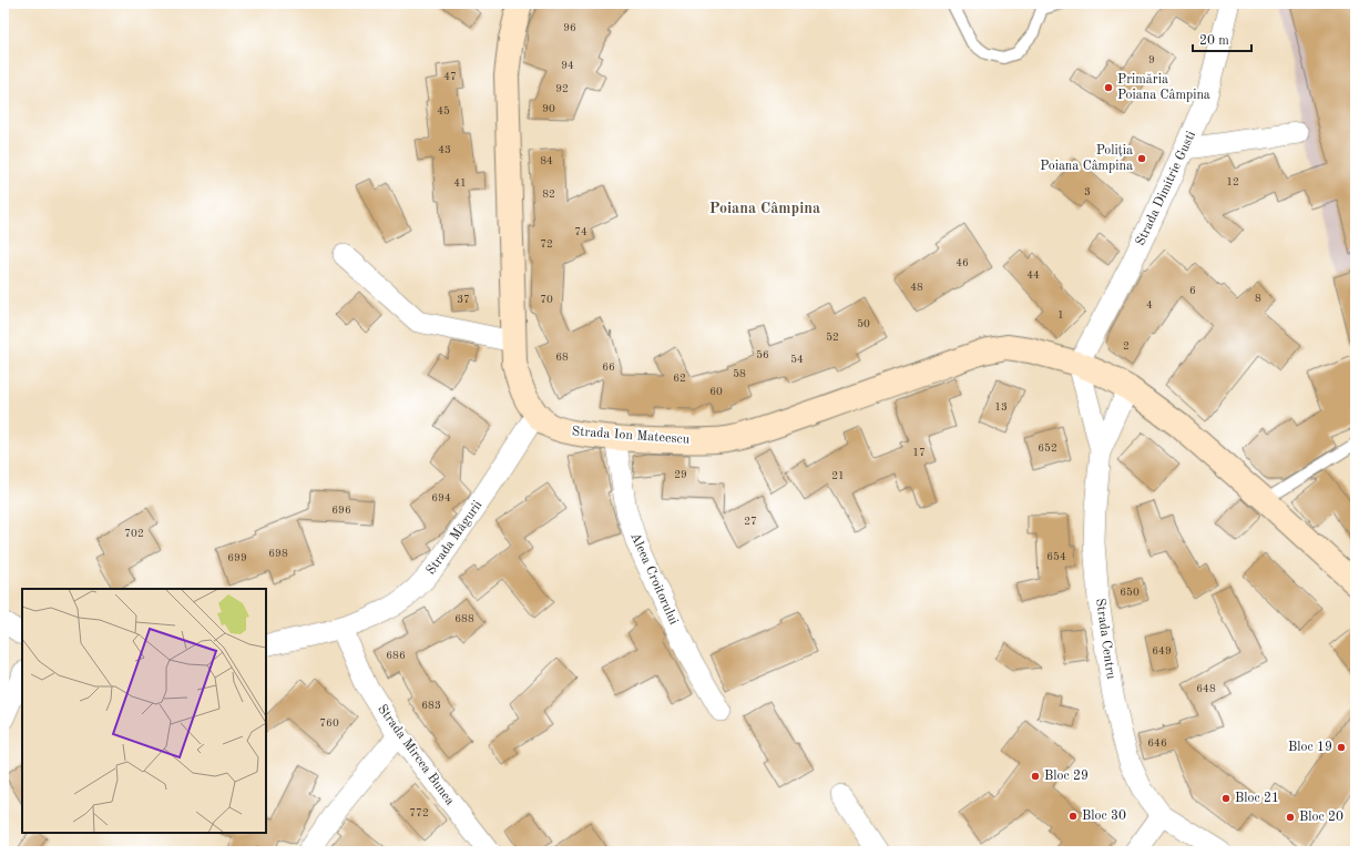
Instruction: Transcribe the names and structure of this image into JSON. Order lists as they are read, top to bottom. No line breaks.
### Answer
{"streets":{"main road":["Strada Ion Mateescu"],"street":["Strada Dimitrie Gusti","Strada Măgurii","Aleea Croitorului","Strada Centru","Strada Mircea Bunea"]},"crossings":[["Strada Dimitrie Gusti","Strada Ion Mateescu"],["Strada Ion Mateescu","Strada Măgurii"],["Strada Ion Mateescu","Aleea Croitorului"],["Strada Măgurii","Strada Mircea Bunea"]],"districts":["Poiana Câmpina"],"places":["Primăria Poiana Câmpina","Poliția Poiana Câmpina","Bloc 19","Bloc 29","Bloc 21","Bloc 30","Bloc 20"],"house_numbers":["96","9","94","47","92","90","45","43","84","12","41","3","82","74","72","46","44","48","6","8","37","70","4","1","50","52","2","56","68","54","66","58","62","60","13","652","17","29","21","694","696","27","702","698","654","699","650","688","649","686","648","683","760","646","772"],"scale_bar":"20 m"}
